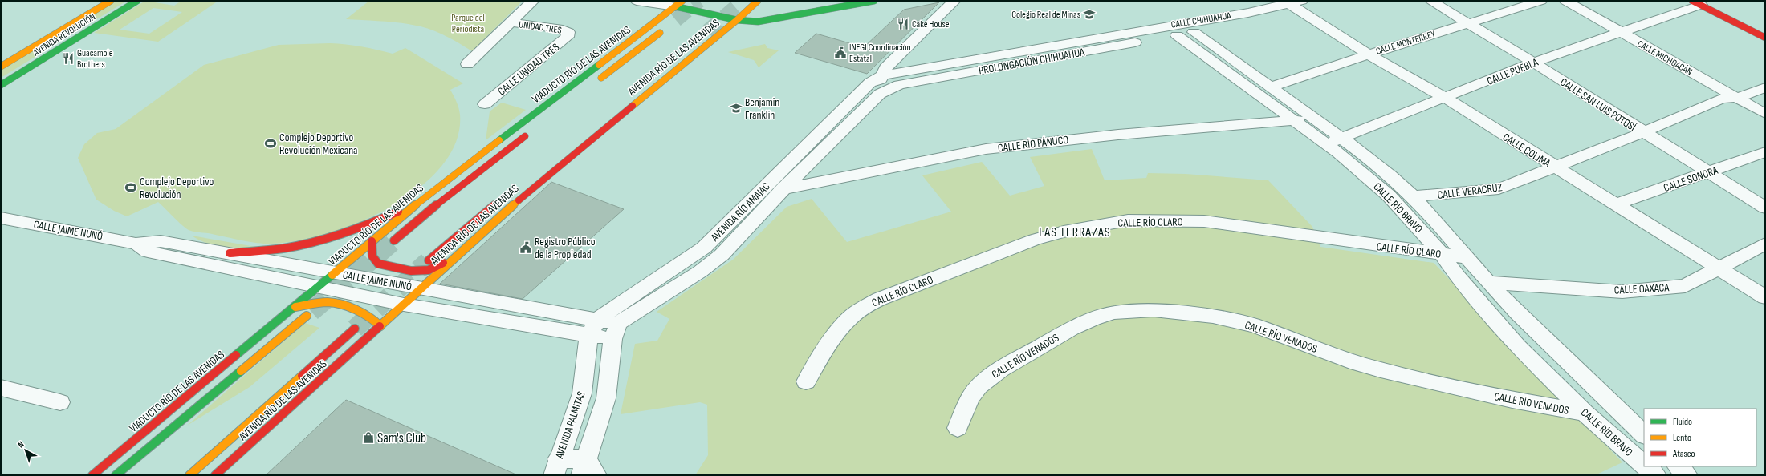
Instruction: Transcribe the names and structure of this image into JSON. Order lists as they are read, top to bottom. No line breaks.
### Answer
{"streets":{"street":["CALLE CHIHUAHUA","UNIDAD TRES","AVENIDA REVOLUCIÓN","CALLE MONTERREY","AVENIDA RÍO DE LAS AVENIDAS","CALLE MICHOACÁN","PROLONGACIÓN CHIHUAHUA","VIADUCTO RÍO DE LAS AVENIDAS","CALLE UNIDAD TRES","CALLE PUEBLA","CALLE SAN LUIS POTOSÍ","CALLE RÍO PÁNUCO","CALLE COLIMA","CALLE SONORA","CALLE VERACRUZ","CALLE RÍO BRAVO","AVENIDA RÍO AMAJAC","CALLE RÍO CLARO","CALLE JAIME NUNÓ","CALLE OAXACA","CALLE RÍO VENADOS","AVENIDA PALMITAS"]},"crossings":[["CALLE CHIHUAHUA","PROLONGACIÓN CHIHUAHUA"],["CALLE CHIHUAHUA","CALLE COLIMA"],["CALLE CHIHUAHUA","CALLE RÍO BRAVO"],["UNIDAD TRES","CALLE UNIDAD TRES"],["CALLE MONTERREY","CALLE SAN LUIS POTOSÍ"],["CALLE MONTERREY","CALLE COLIMA"],["CALLE MONTERREY","CALLE RÍO BRAVO"],["AVENIDA RÍO DE LAS AVENIDAS","CALLE JAIME NUNÓ"],["CALLE MICHOACÁN","CALLE PUEBLA"],["CALLE MICHOACÁN","CALLE VERACRUZ"],["PROLONGACIÓN CHIHUAHUA","CALLE RÍO BRAVO"],["PROLONGACIÓN CHIHUAHUA","AVENIDA RÍO AMAJAC"],["VIADUCTO RÍO DE LAS AVENIDAS","CALLE JAIME NUNÓ"],["CALLE PUEBLA","CALLE SAN LUIS POTOSÍ"],["CALLE PUEBLA","CALLE COLIMA"],["CALLE PUEBLA","CALLE RÍO BRAVO"],["CALLE SAN LUIS POTOSÍ","CALLE SONORA"],["CALLE SAN LUIS POTOSÍ","CALLE VERACRUZ"],["CALLE RÍO PÁNUCO","CALLE RÍO BRAVO"],["CALLE RÍO PÁNUCO","AVENIDA RÍO AMAJAC"],["CALLE COLIMA","CALLE SONORA"],["CALLE COLIMA","CALLE VERACRUZ"],["CALLE COLIMA","CALLE OAXACA"],["CALLE VERACRUZ","CALLE RÍO BRAVO"],["CALLE RÍO BRAVO","CALLE RÍO CLARO"],["CALLE RÍO BRAVO","CALLE OAXACA"],["CALLE RÍO BRAVO","CALLE RÍO VENADOS"],["AVENIDA RÍO AMAJAC","CALLE JAIME NUNÓ"],["AVENIDA RÍO AMAJAC","AVENIDA PALMITAS"],["CALLE JAIME NUNÓ","AVENIDA PALMITAS"]],"districts":["LAS TERRAZAS"],"parks":["Parque del Periodista"],"places":{"school or university":["Colegio Real de Minas","Benjamin Franklin"],"restaurant":["Cake House","Guacamole Brothers"],"public building":["INEGI Coordinación Estatal","Registro Público de la Propiedad"],"sports":["Complejo Deportivo Revolución Mexicana","Complejo Deportivo Revolución"],"shop":["Sam's Club"]},"legend":["Fluido","Lento","Atasco"],"north":"top left"}
